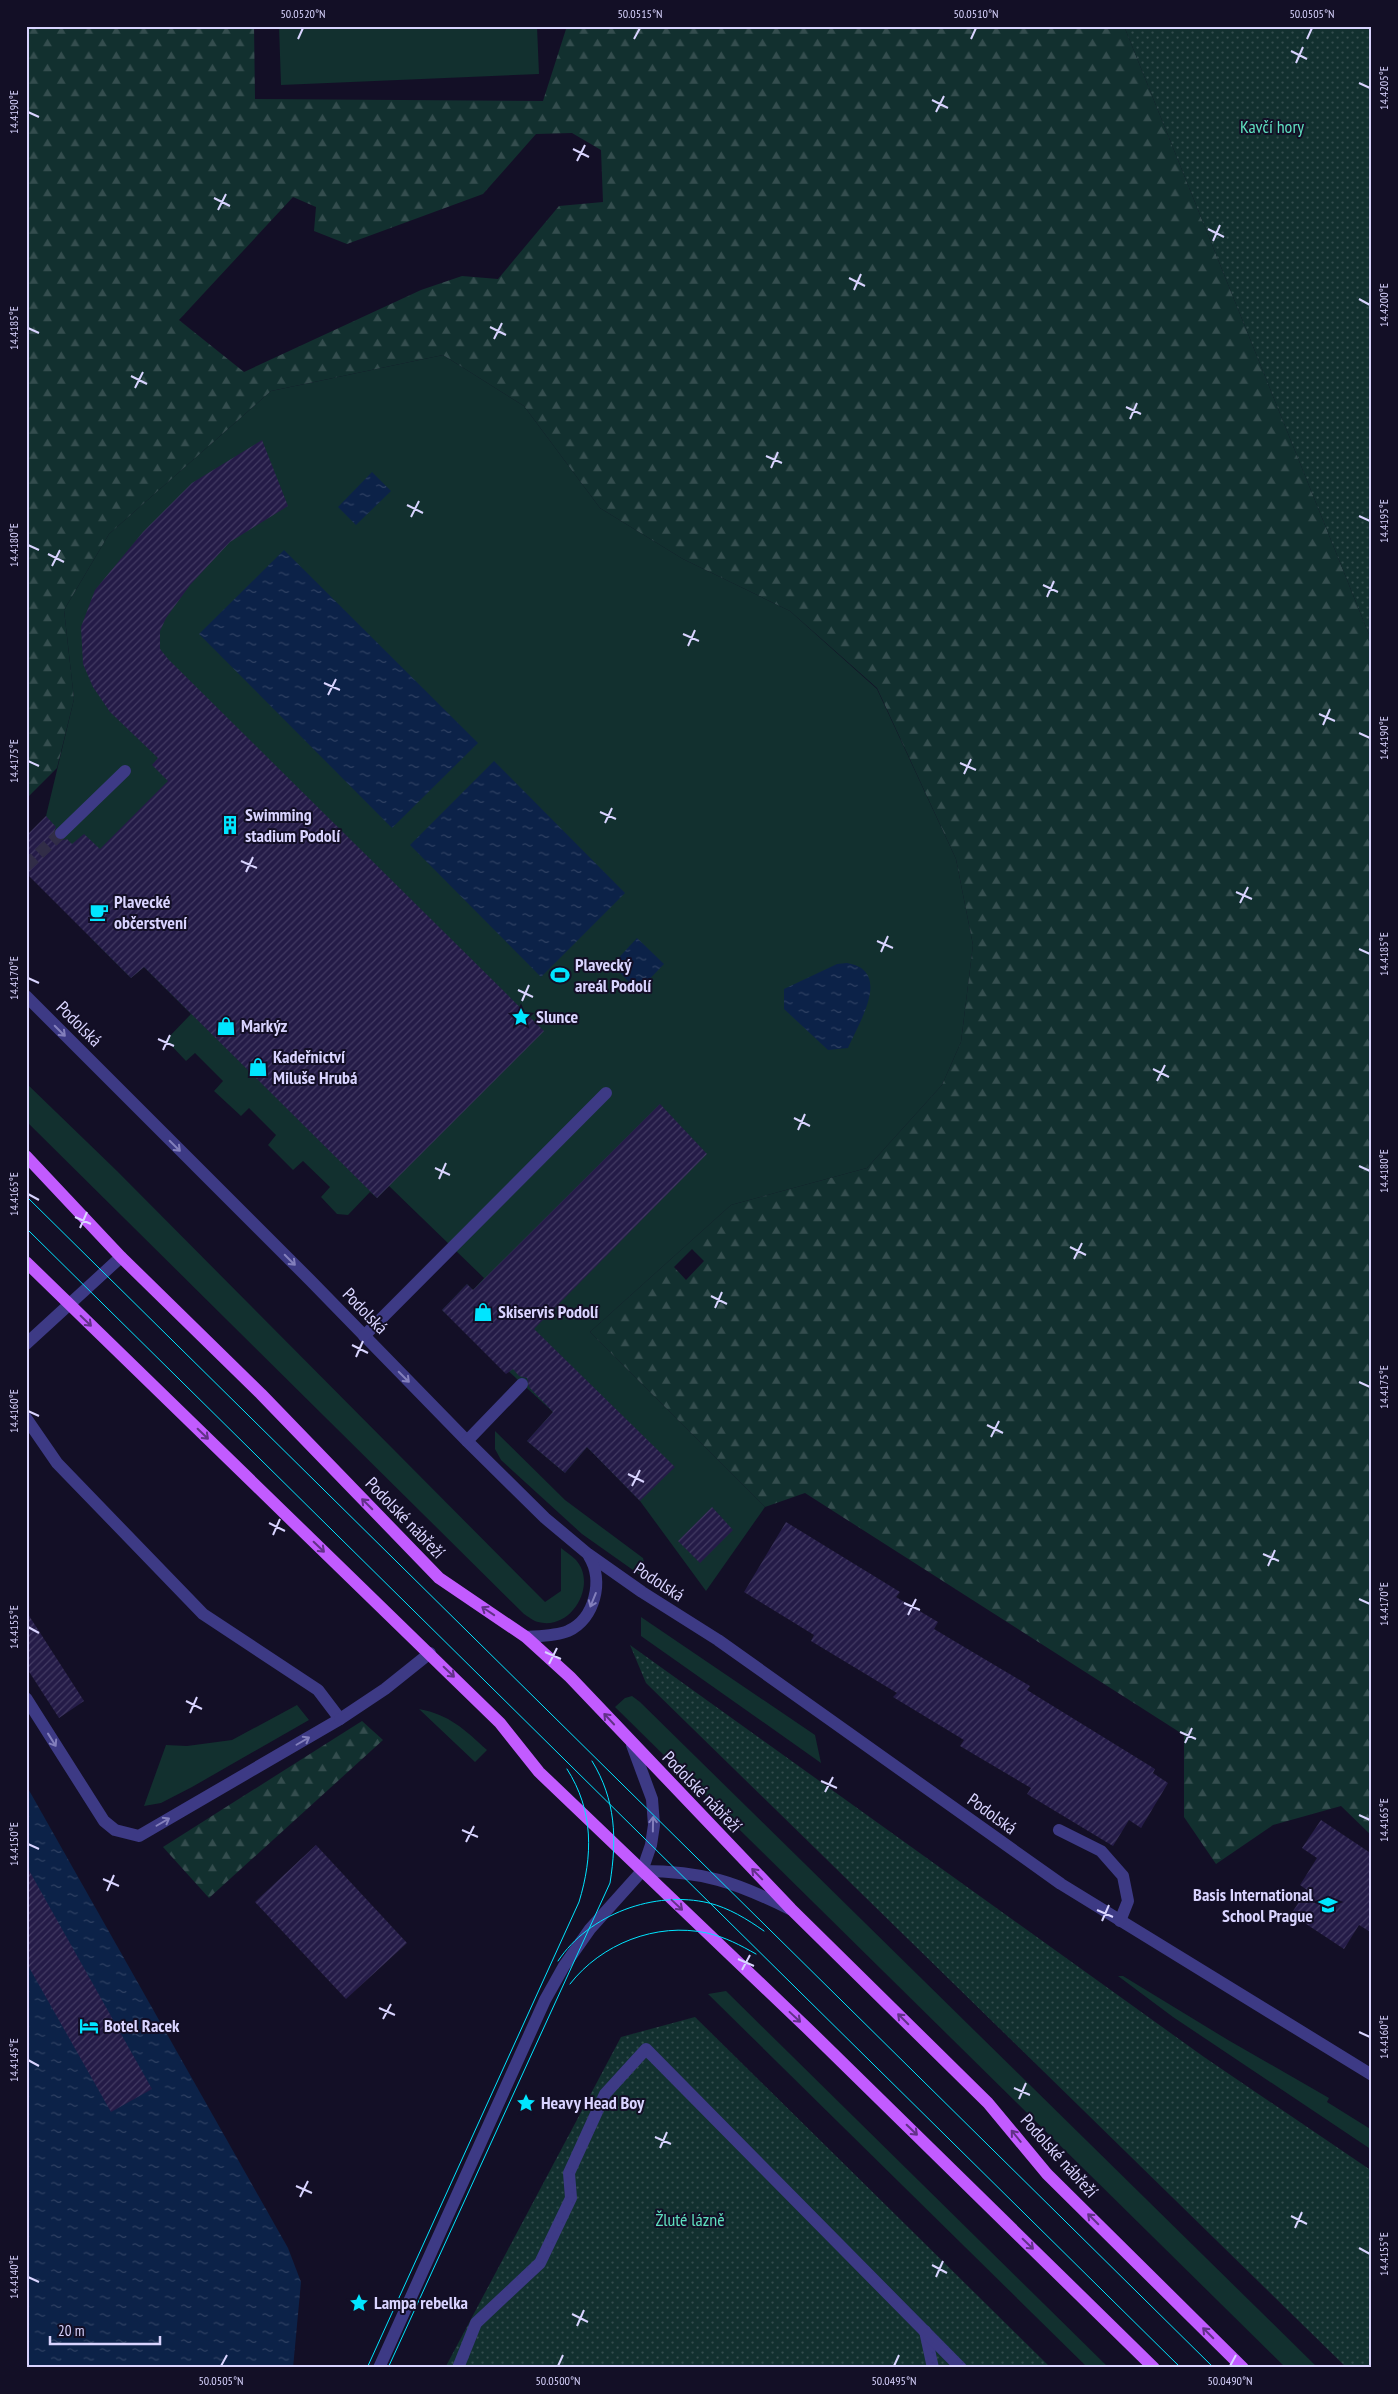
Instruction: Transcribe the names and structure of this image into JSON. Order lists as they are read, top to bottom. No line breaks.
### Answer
{"streets":{"main road":["Podolské nábřeží"],"street":["Podolská"]},"one_way":["Podolská"],"parks":["Kavčí hory","Žluté lázně"],"places":{"building":["Swimming stadium Podolí"],"cafe":["Plavecké občerstvení"],"sports":["Plavecký areál Podolí"],"place":["Slunce","Heavy Head Boy","Lampa rebelka"],"shop":["Markýz","Kadeřnictví Miluše Hrubá","Skiservis Podolí"],"school or university":["Basis International School Prague"],"hotel":["Botel Racek"]},"scale_bar":"20 m","coordinates":["50.0520°N","50.0515°N","50.0510°N","50.0505°N","14.4205°E","14.4190°E","14.4200°E","14.4185°E","14.4195°E","14.4180°E","14.4175°E","14.4170°E","14.4165°E","14.4160°E","14.4155°E","14.4150°E","14.4145°E","14.4140°E","50.0500°N","50.0495°N","50.0490°N"]}
